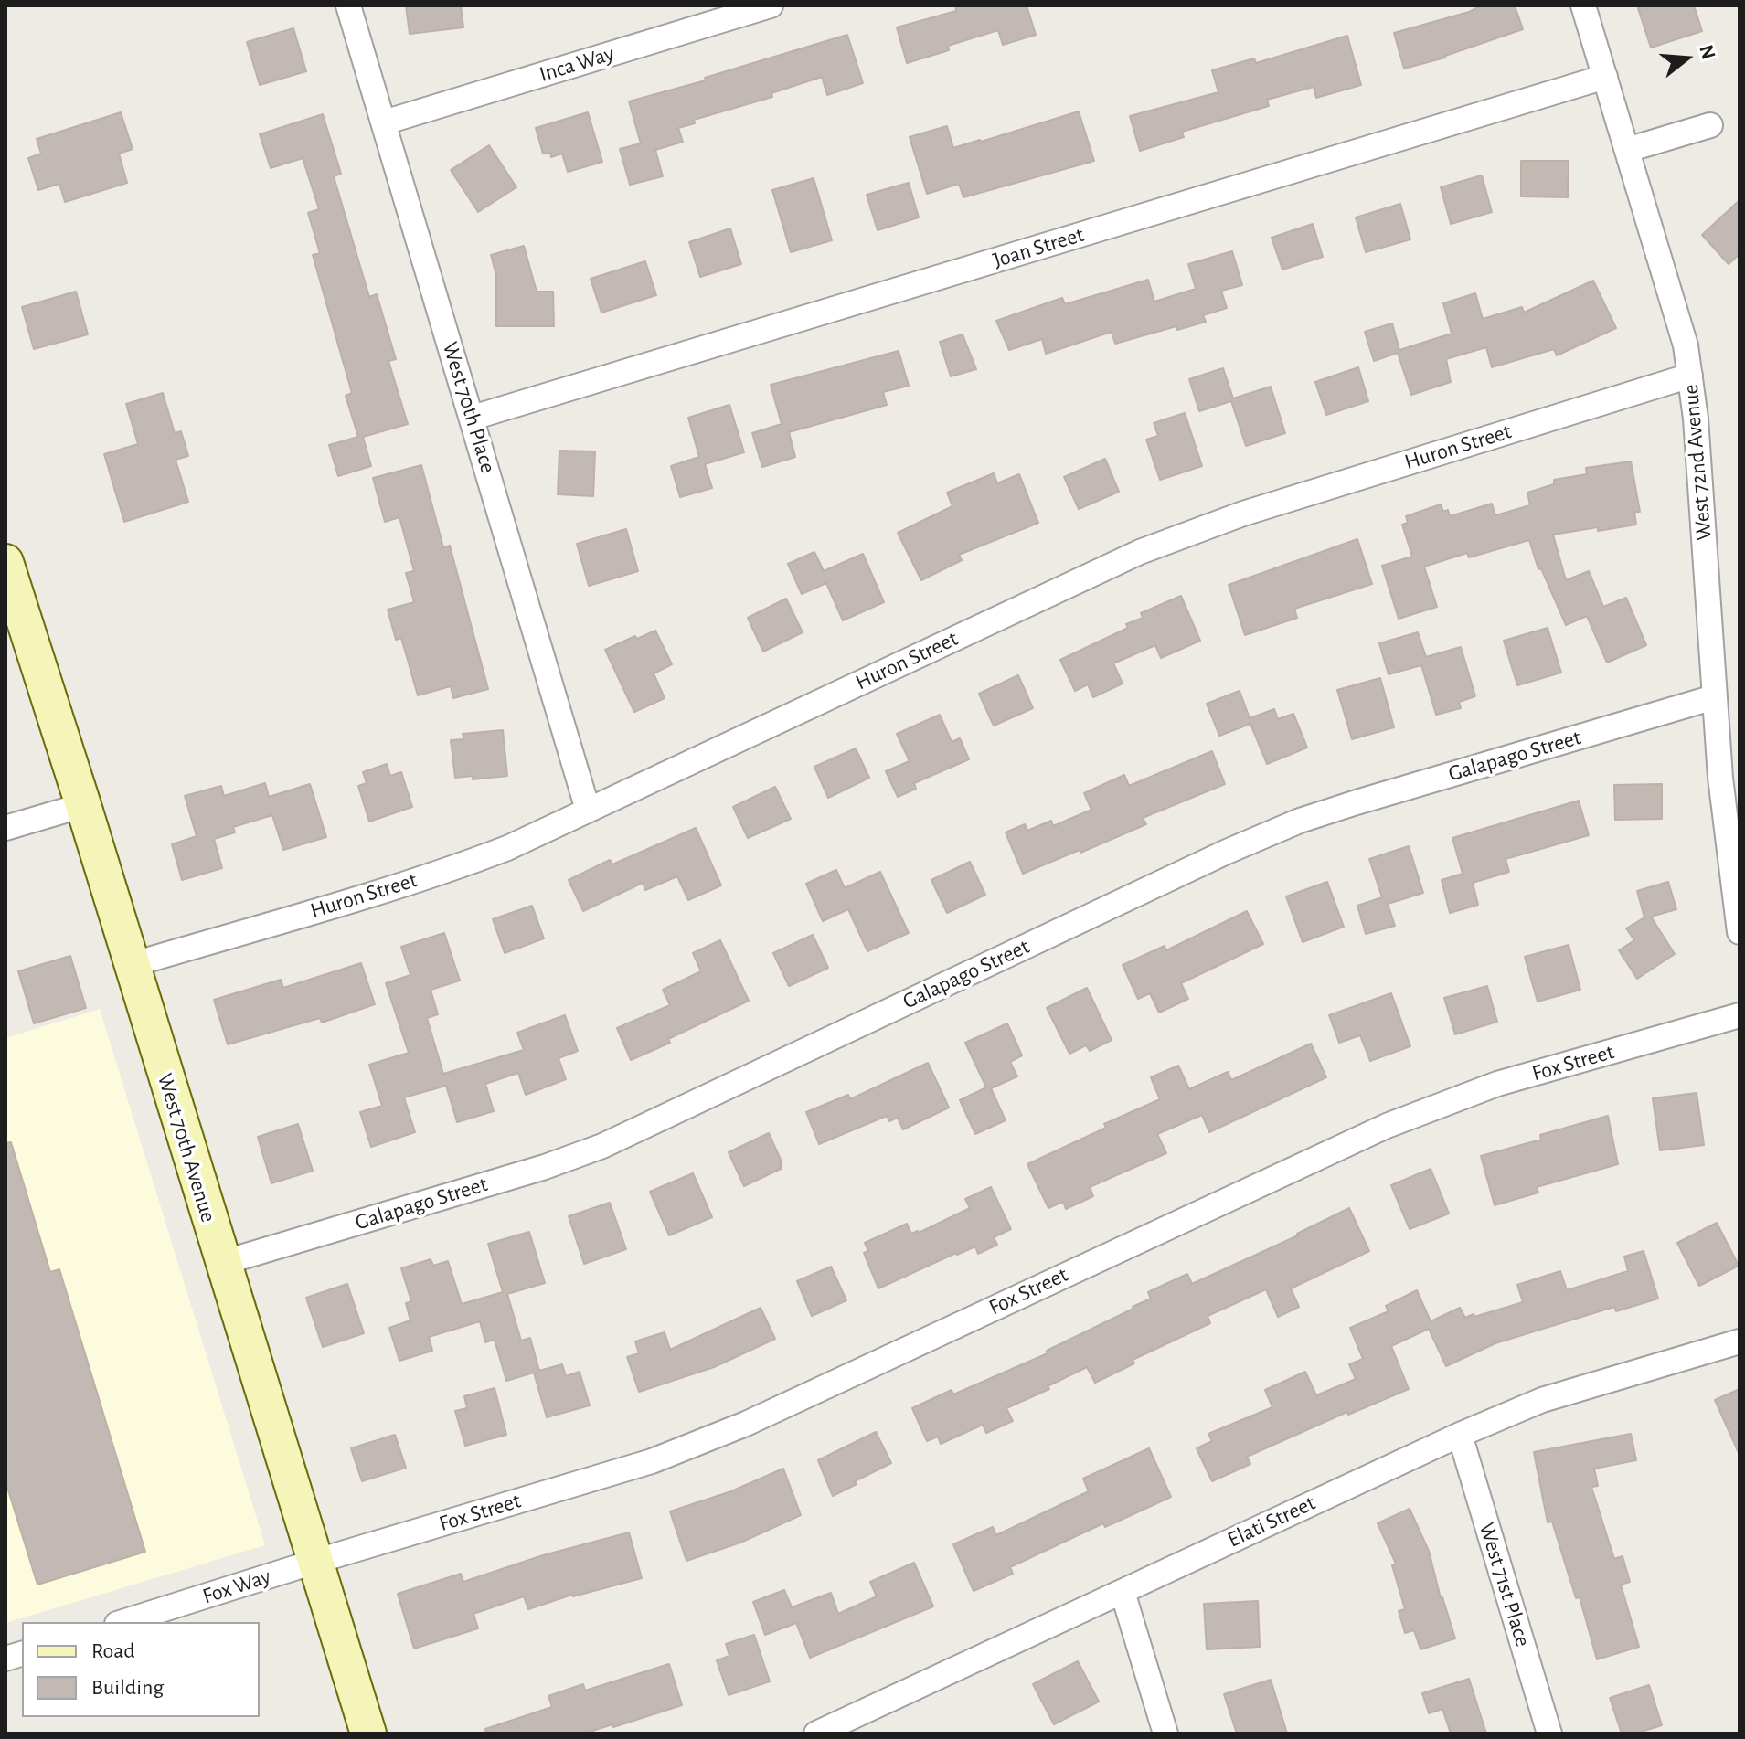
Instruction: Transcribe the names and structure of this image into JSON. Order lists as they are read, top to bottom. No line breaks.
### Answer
{"streets":{"main road":["West 70th Avenue"],"street":["Inca Way","Joan Street","West 70th Place","Huron Street","West 72nd Avenue","Galapago Street","Fox Street","Elati Street","West 71st Place","Fox Way"]},"crossings":[["Inca Way","West 70th Place"],["Joan Street","West 70th Place"],["Joan Street","West 72nd Avenue"],["West 70th Place","Huron Street"],["Huron Street","West 72nd Avenue"],["Huron Street","West 70th Avenue"],["West 72nd Avenue","Galapago Street"],["Galapago Street","West 70th Avenue"],["Fox Street","West 70th Avenue"],["Fox Street","Fox Way"],["West 70th Avenue","Fox Way"],["Elati Street","West 71st Place"]],"legend":["Road","Building"],"north":"right"}
